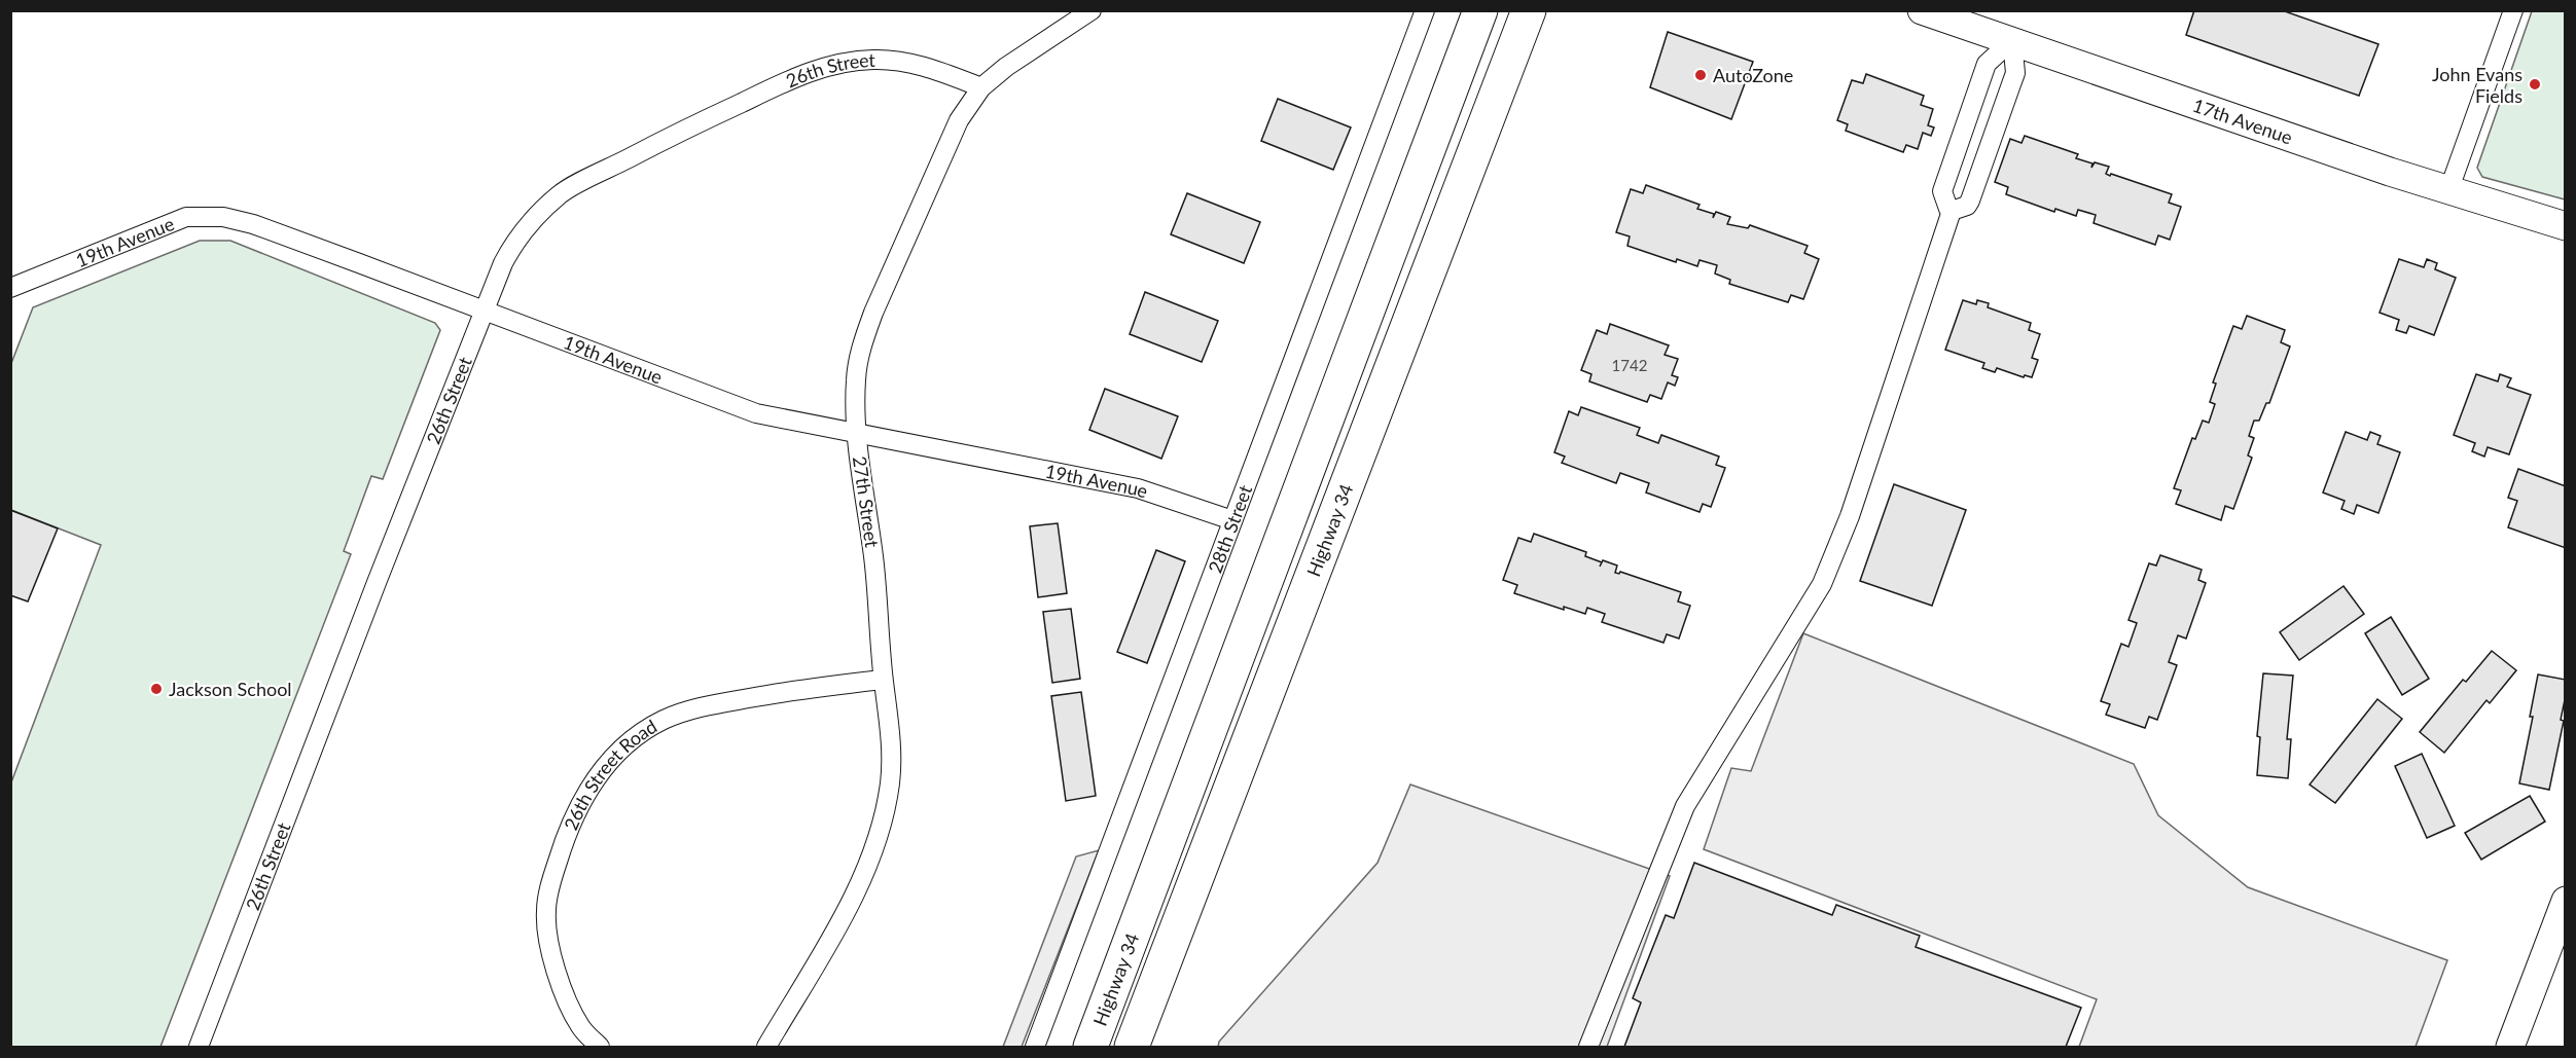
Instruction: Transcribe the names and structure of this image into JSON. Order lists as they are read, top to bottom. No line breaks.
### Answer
{"streets":{"highway":["Highway 34"],"main road":["17th Avenue"],"street":["26th Street","19th Avenue","27th Street","28th Street","26th Street Road"]},"crossings":[["26th Street","19th Avenue"],["26th Street","27th Street"],["19th Avenue","27th Street"],["19th Avenue","28th Street"],["27th Street","26th Street Road"]],"places":["AutoZone","John Evans Fields","Jackson School"],"house_numbers":["1742"]}
